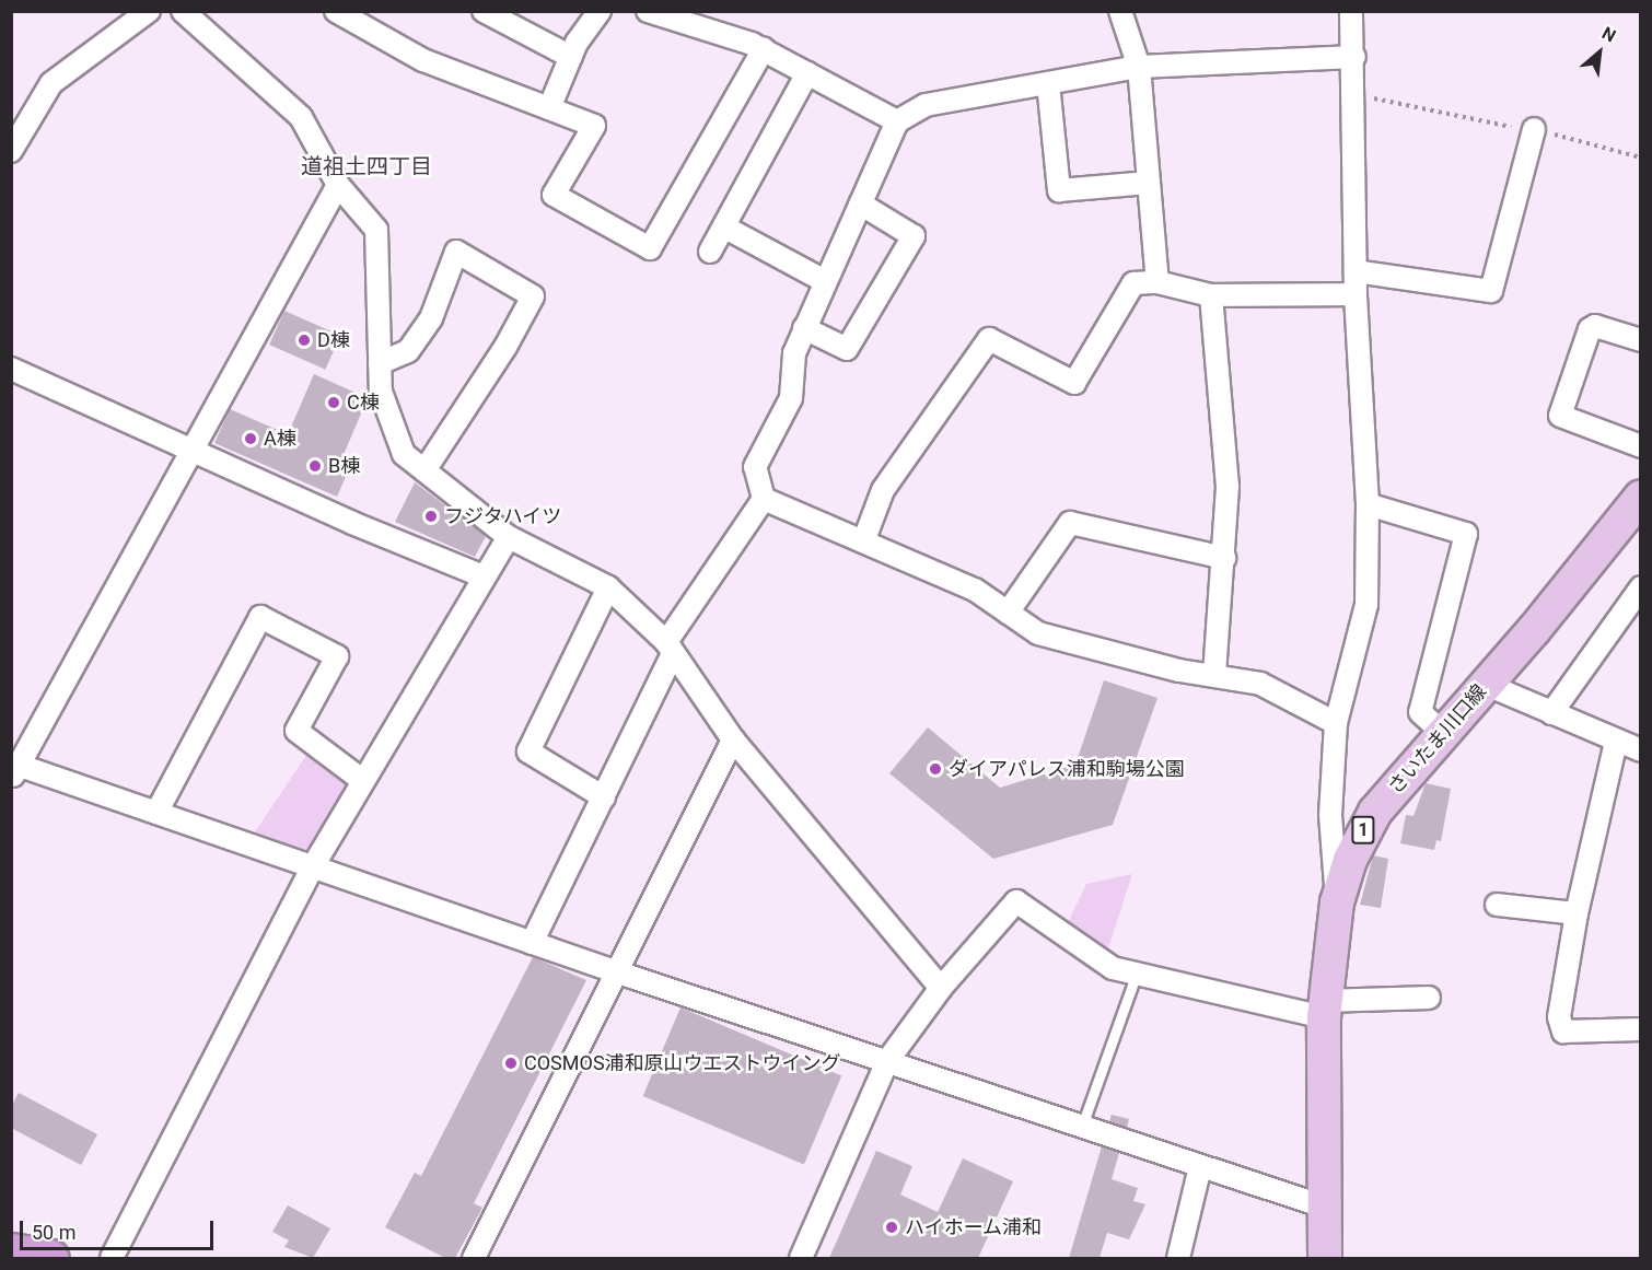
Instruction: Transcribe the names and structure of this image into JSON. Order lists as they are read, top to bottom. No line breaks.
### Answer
{"streets":{"main road":["さいたま川口線","1"]},"districts":["道祖土四丁目"],"places":["D棟","C棟","A棟","B棟","フジタハイツ","ダイアパレス浦和駒場公園","COSMOS浦和原山ウエストウイング","ハイホーム浦和"],"scale_bar":"50 m","north":"top right"}
